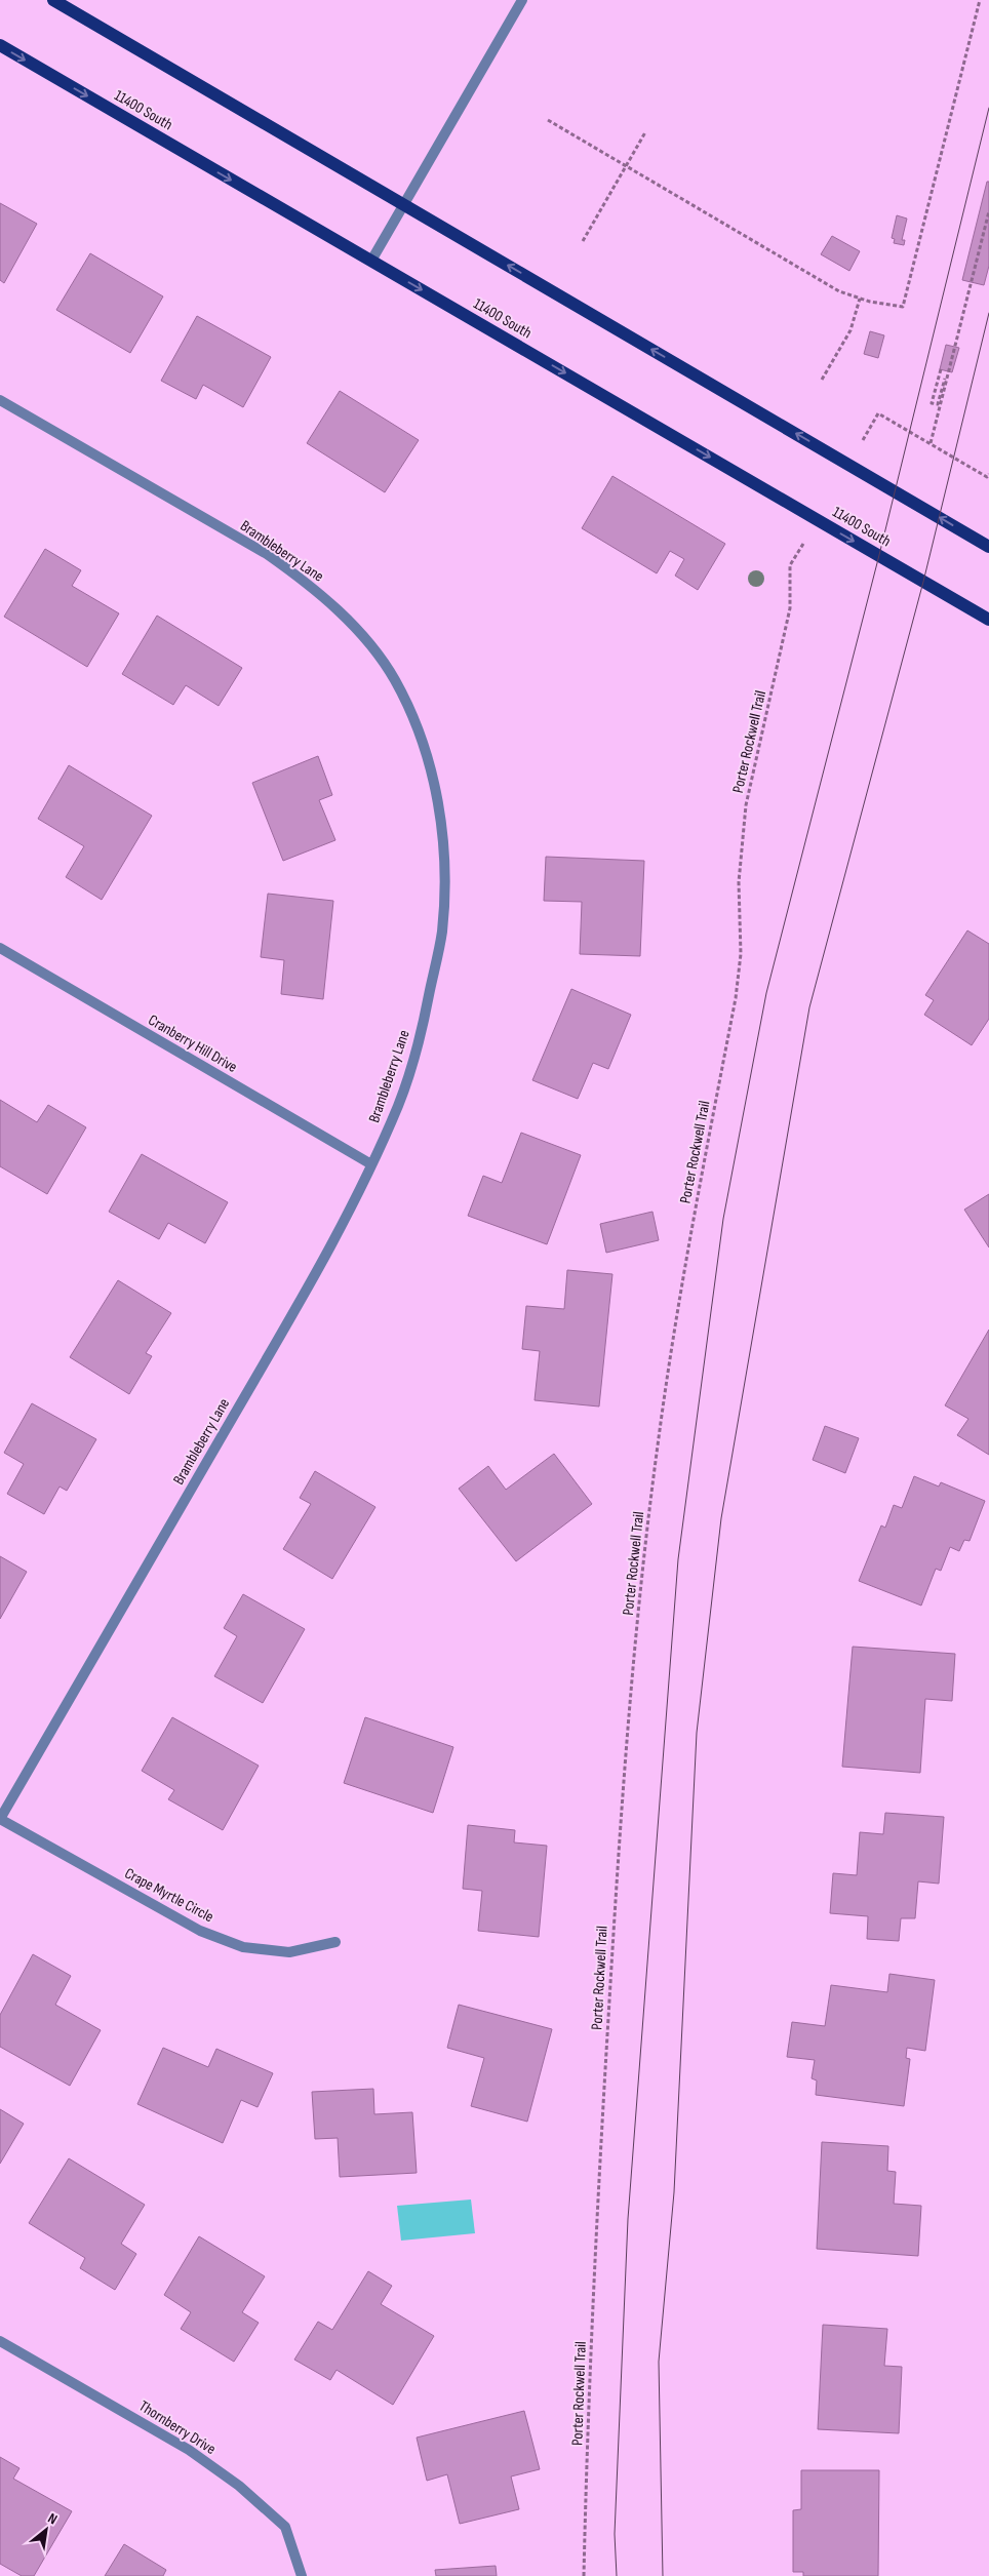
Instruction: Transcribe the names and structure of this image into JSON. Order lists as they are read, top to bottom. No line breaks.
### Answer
{"streets":{"main road":["11400 South"],"street":["Brambleberry Lane","Cranberry Hill Drive","Crape Myrtle Circle","Thornberry Drive"],"path":["Porter Rockwell Trail"]},"crossings":[["Brambleberry Lane","Cranberry Hill Drive"],["Brambleberry Lane","Crape Myrtle Circle"]],"north":"top right"}
